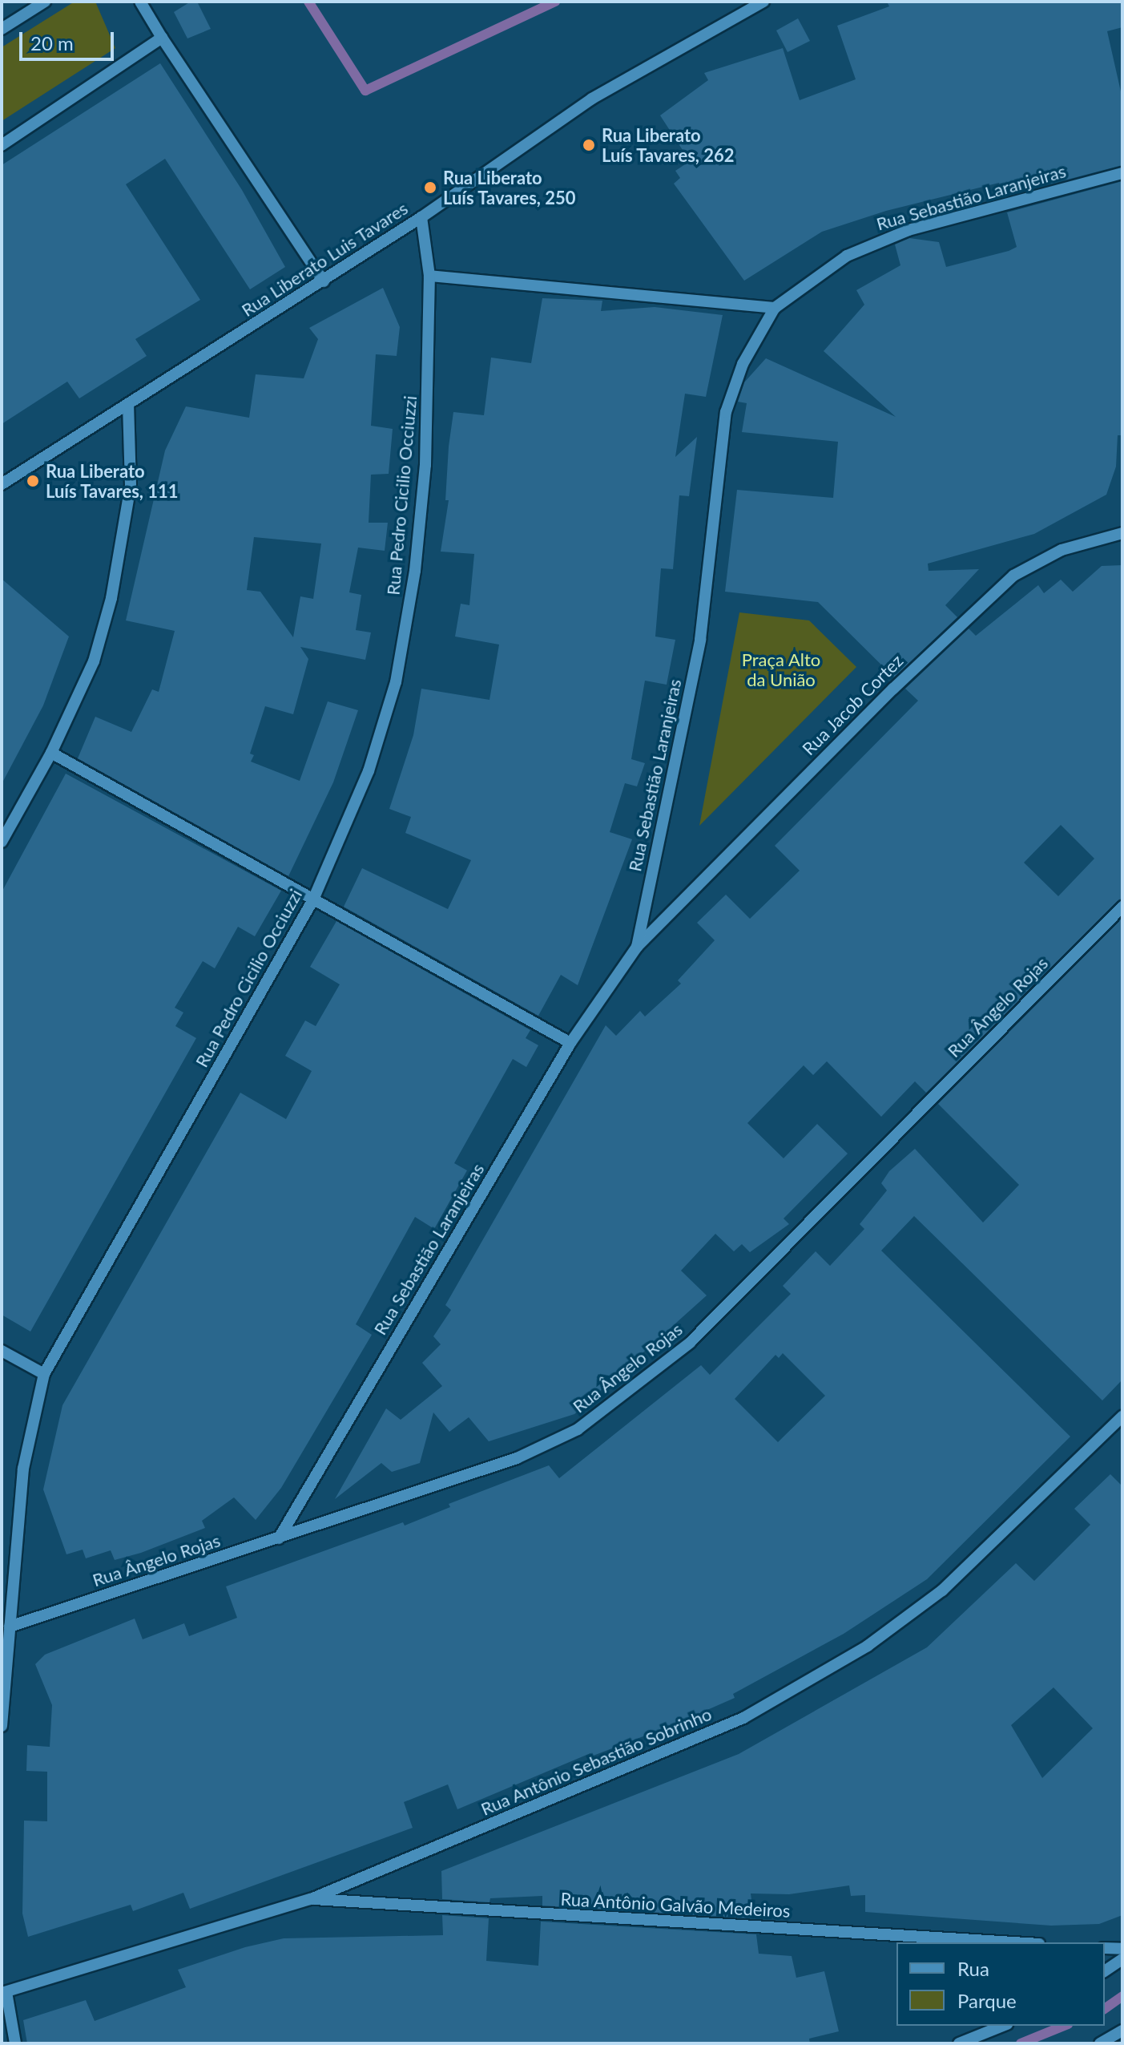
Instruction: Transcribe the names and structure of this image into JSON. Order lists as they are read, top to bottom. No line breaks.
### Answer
{"streets":{"street":["Rua Sebastião Laranjeiras","Rua Liberato Luis Tavares","Rua Pedro Cicilio Occiuzzi","Rua Jacob Cortez","Rua Ângelo Rojas","Rua Antônio Sebastião Sobrinho","Rua Antônio Galvão Medeiros"]},"crossings":[["Rua Sebastião Laranjeiras","Rua Jacob Cortez"],["Rua Sebastião Laranjeiras","Rua Ângelo Rojas"],["Rua Liberato Luis Tavares","Rua Pedro Cicilio Occiuzzi"],["Rua Pedro Cicilio Occiuzzi","Rua Ângelo Rojas"],["Rua Antônio Sebastião Sobrinho","Rua Antônio Galvão Medeiros"]],"parks":["Praça Alto da União"],"places":["Rua Liberato Luís Tavares, 262","Rua Liberato Luís Tavares, 250","Rua Liberato Luís Tavares, 111"],"legend":["Rua","Parque"],"scale_bar":"20 m"}
